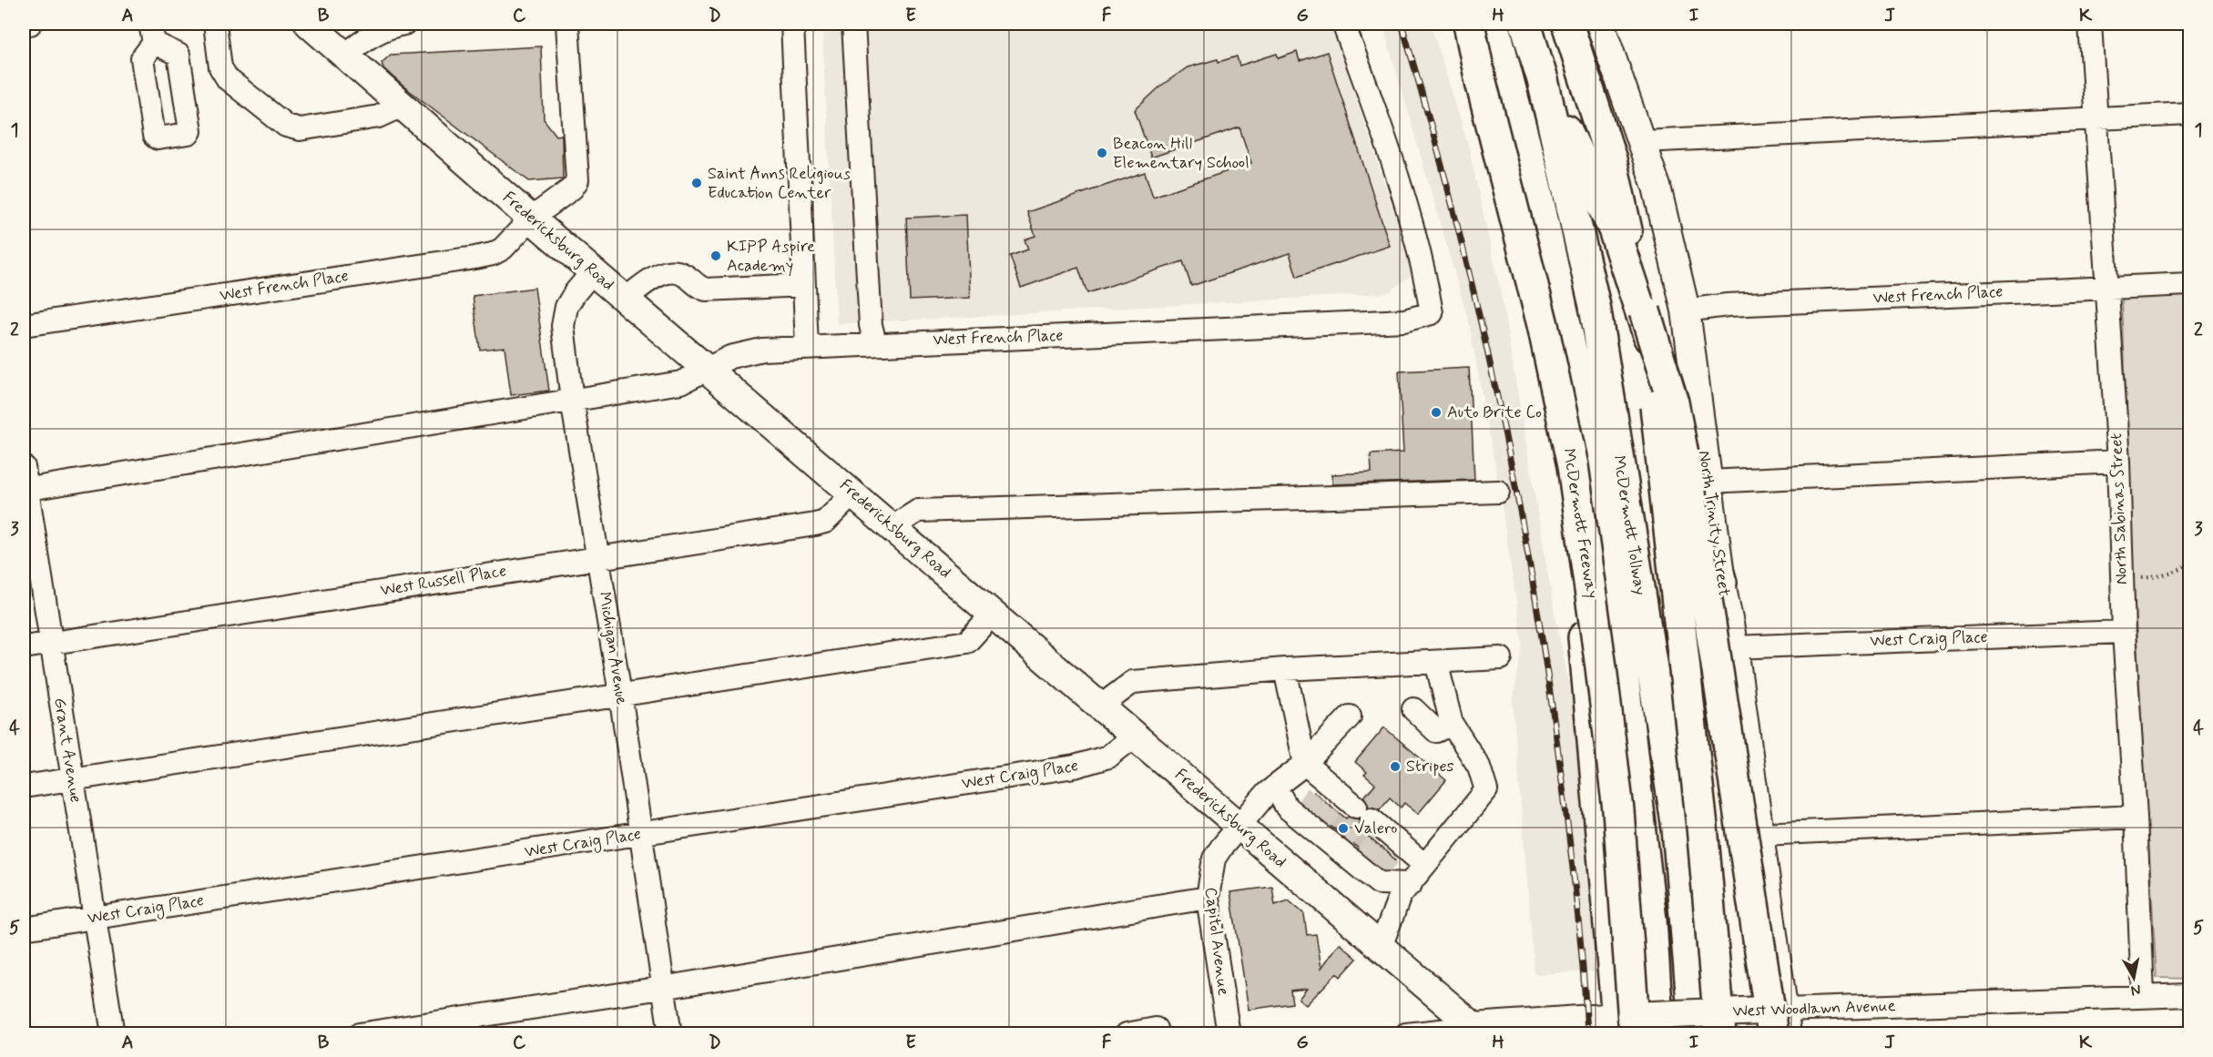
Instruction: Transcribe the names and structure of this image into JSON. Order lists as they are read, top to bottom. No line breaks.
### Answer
{"streets":{"highway":["McDermott Freeway","McDermott Tollway"],"main road":["Fredericksburg Road","North Trinity Street","West Woodlawn Avenue"],"street":["West French Place","North Sabinas Street","West Russell Place","West Craig Place","Michigan Avenue","Grant Avenue","Capitol Avenue"]},"crossings":[["Fredericksburg Road","West French Place"],["Fredericksburg Road","West Russell Place"],["Fredericksburg Road","West Craig Place"],["Fredericksburg Road","Michigan Avenue"],["Fredericksburg Road","Capitol Avenue"],["Fredericksburg Road","West Woodlawn Avenue"],["West French Place","North Sabinas Street"],["West French Place","North Trinity Street"],["West French Place","Michigan Avenue"],["West French Place","Grant Avenue"],["North Sabinas Street","West Craig Place"],["North Sabinas Street","West Woodlawn Avenue"],["McDermott Freeway","West Woodlawn Avenue"],["North Trinity Street","West Craig Place"],["North Trinity Street","West Woodlawn Avenue"],["West Russell Place","Michigan Avenue"],["West Russell Place","Grant Avenue"],["West Craig Place","Michigan Avenue"],["West Craig Place","Grant Avenue"]],"places":["Beacon Hill Elementary School","Saint Anns Religious Education Center","KIPP Aspire Academy","Auto Brite Co","Stripes","Valero"],"north":"bottom","grid":{"columns":["A","B","C","D","E","F","G","H","I","J","K"],"rows":["1","2","3","4","5"]}}
